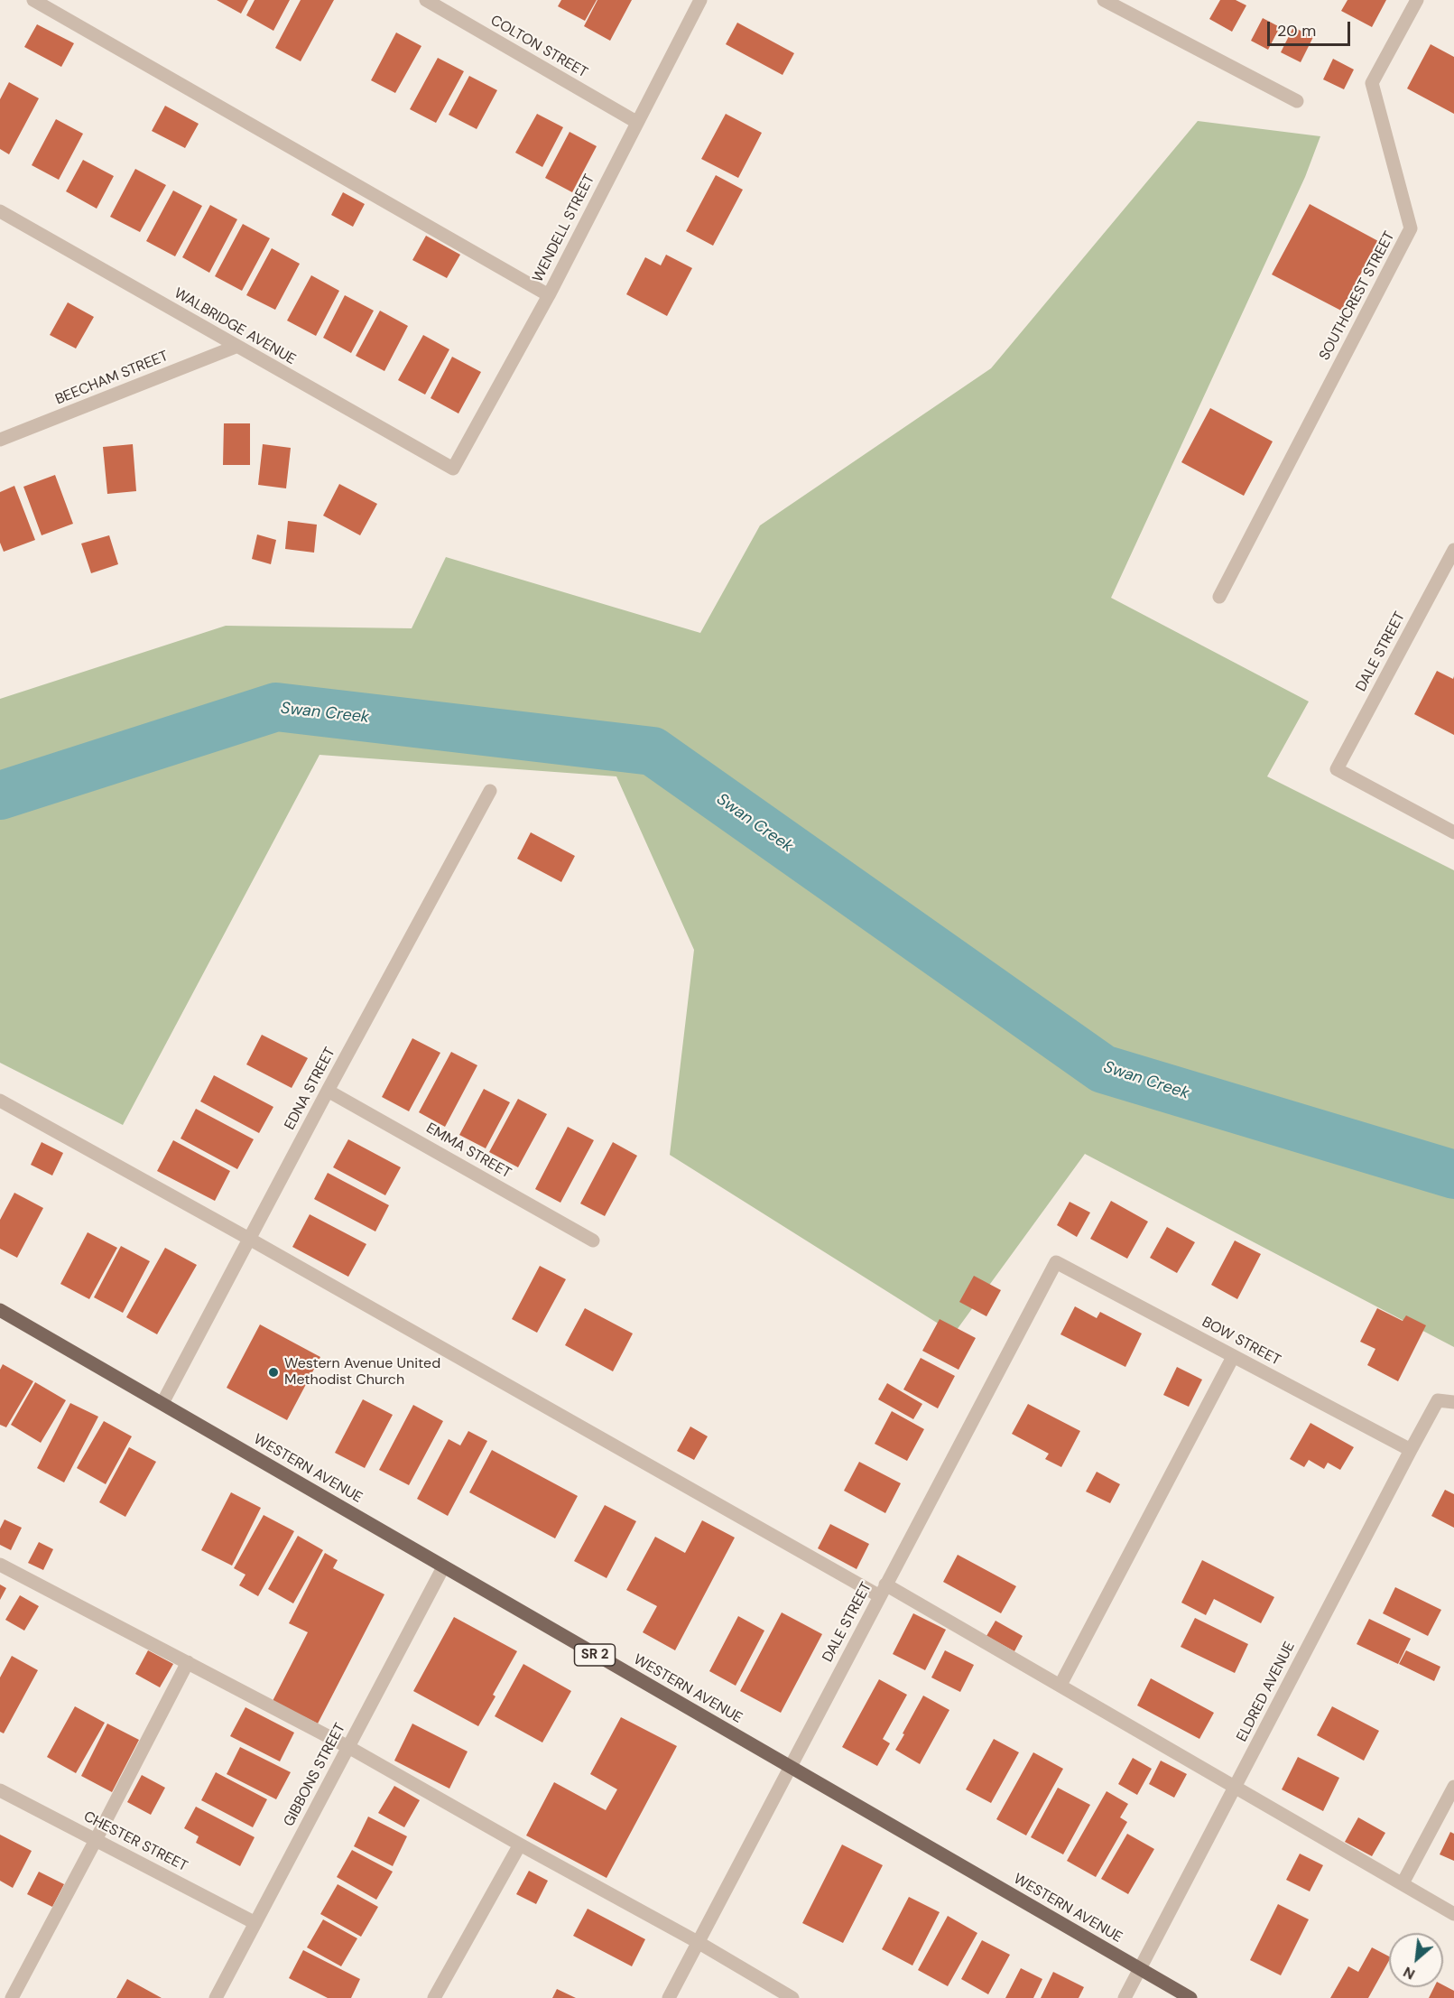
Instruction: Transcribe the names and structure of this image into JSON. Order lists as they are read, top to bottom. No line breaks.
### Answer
{"streets":{"main road":["WESTERN AVENUE","SR 2"],"street":["COLTON STREET","WENDELL STREET","SOUTHCREST STREET","WALBRIDGE AVENUE","BEECHAM STREET","DALE STREET","EDNA STREET","EMMA STREET","BOW STREET","ELDRED AVENUE","GIBBONS STREET","CHESTER STREET"]},"crossings":[["COLTON STREET","WENDELL STREET"],["WENDELL STREET","WALBRIDGE AVENUE"],["WALBRIDGE AVENUE","BEECHAM STREET"],["DALE STREET","BOW STREET"],["DALE STREET","WESTERN AVENUE"],["EDNA STREET","EMMA STREET"],["EDNA STREET","WESTERN AVENUE"],["BOW STREET","ELDRED AVENUE"],["WESTERN AVENUE","ELDRED AVENUE"],["WESTERN AVENUE","GIBBONS STREET"],["GIBBONS STREET","CHESTER STREET"]],"water":["Swan Creek"],"places":["Western Avenue United Methodist Church"],"scale_bar":"20 m","north":"bottom left"}
